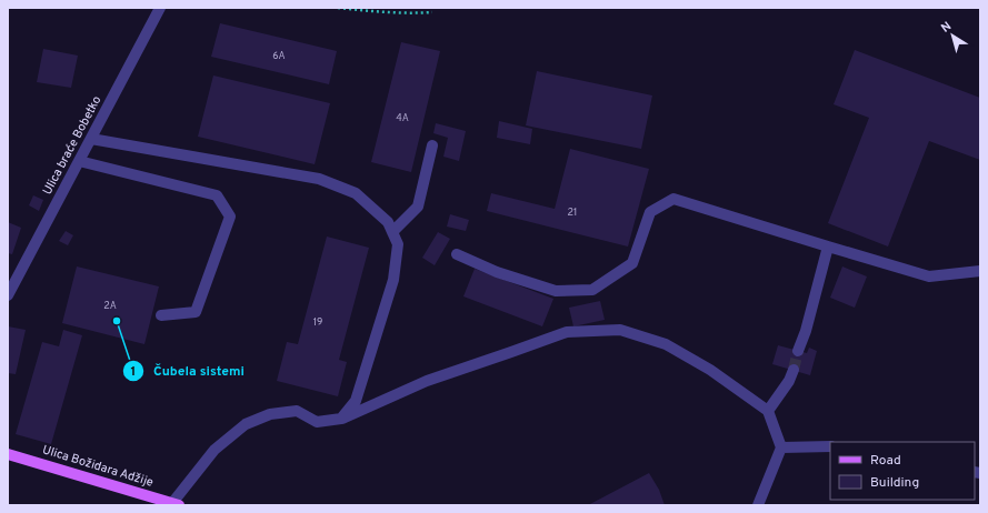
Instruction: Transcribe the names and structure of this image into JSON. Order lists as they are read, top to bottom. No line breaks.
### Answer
{"streets":{"main road":["Ulica Božidara Adžije"],"street":["Ulica braće Bobetko"]},"places":["Čubela sistemi"],"house_numbers":["6A","4A","21","2A","19"],"legend":["Road","Building"],"north":"top left"}
